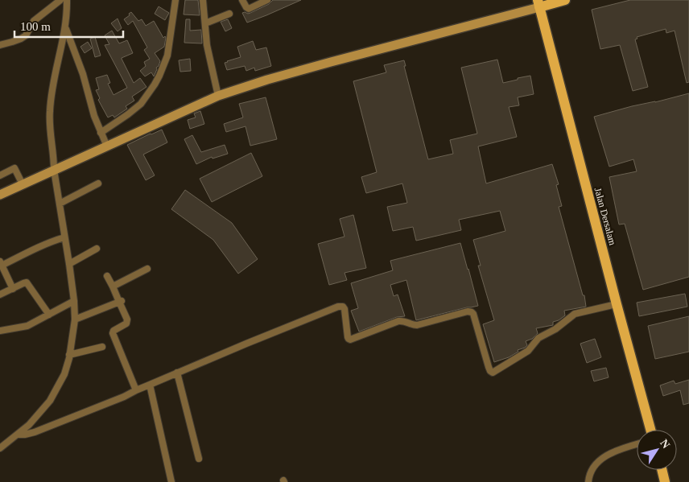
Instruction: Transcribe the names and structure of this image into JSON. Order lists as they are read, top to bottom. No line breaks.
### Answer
{"streets":{"main road":["Jalan Dersalam"]},"scale_bar":"100 m","north":"top right"}
